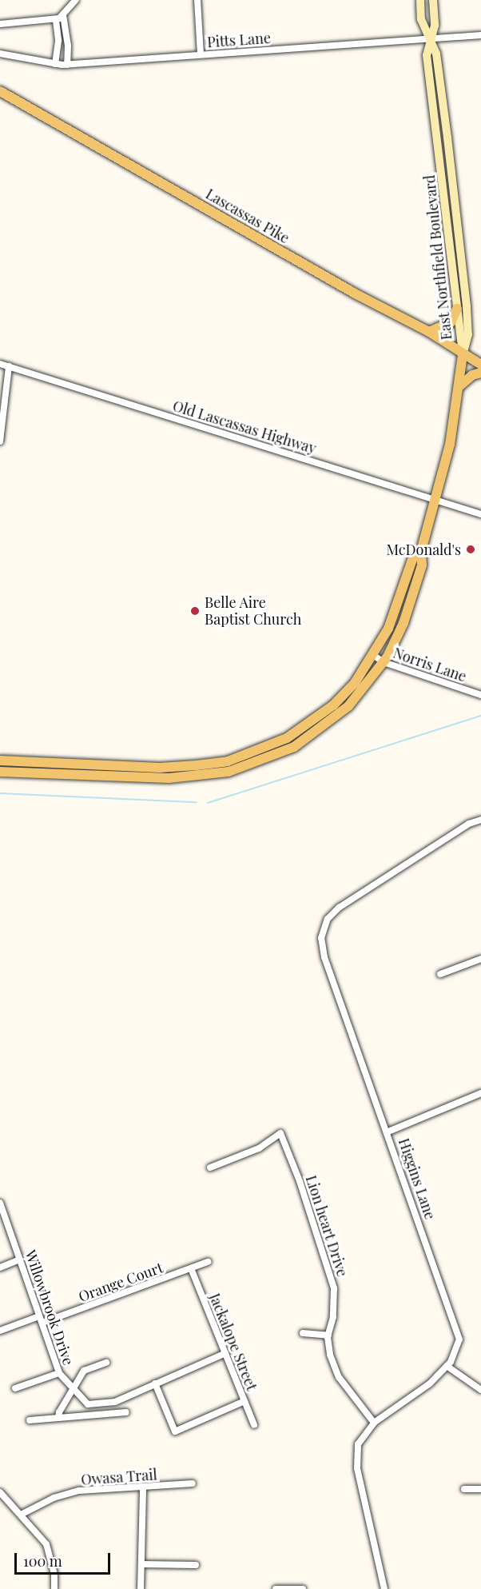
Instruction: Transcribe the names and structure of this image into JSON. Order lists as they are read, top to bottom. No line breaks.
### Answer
{"streets":{"main road":["Lascassas Pike","East Northfield Boulevard"],"street":["Pitts Lane","Old Lascassas Highway","Norris Lane","Higgins Lane","Lion heart Drive","Orange Court","Willowbrook Drive","Jackalope Street","Owasa Trail"]},"crossings":[["Pitts Lane","East Northfield Boulevard"],["Lascassas Pike","East Northfield Boulevard"],["Higgins Lane","Lion heart Drive"],["Orange Court","Willowbrook Drive"],["Orange Court","Jackalope Street"]],"places":["McDonald's","Belle Aire Baptist Church"],"scale_bar":"100 m"}
